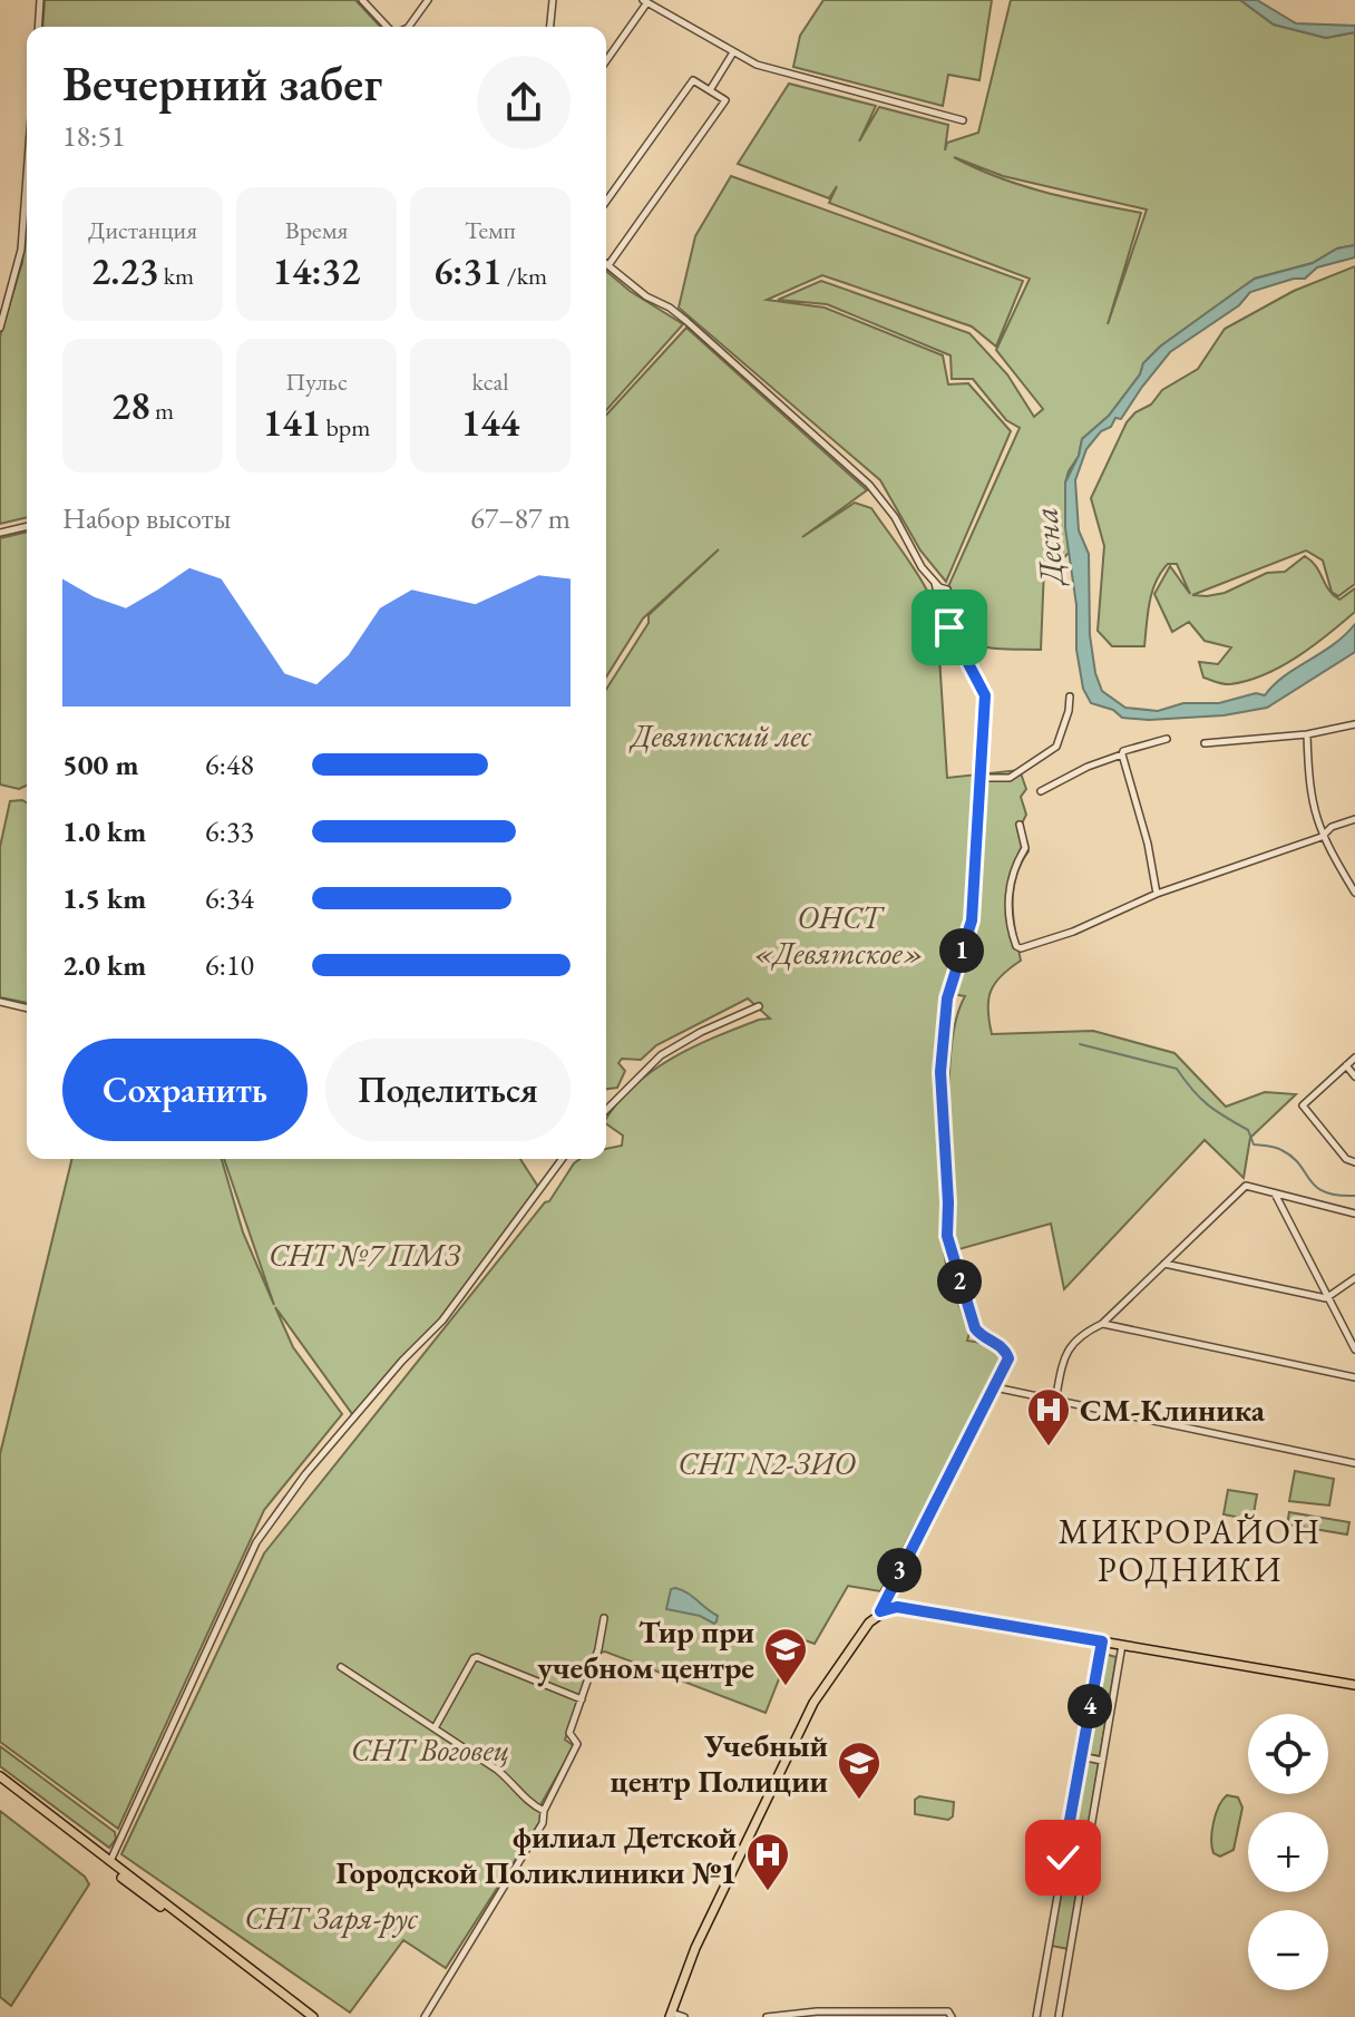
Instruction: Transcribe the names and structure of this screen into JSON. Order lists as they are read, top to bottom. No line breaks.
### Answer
{"districts":["МИКРОРАЙОН РОДНИКИ"],"water":["Десна"],"parks":["Девятский лес","ОНСТ «Девятское»","СНТ №7 ПМЗ","СНТ N2-ЗИО","СНТ Воговец","СНТ Заря-рус"],"places":{"hospital":["СМ-Клиника","филиал Детской Городской Поликлиники №1"],"school or university":["Тир при учебном центре","Учебный центр Полиции"]},"page":{"heading":["Вечерний забег","18:51"],"stats":[["Дистанция","2.23 km"],["Время","14:32"],["Темп","6:31 /km"],["28 m"],["Пульс","141 bpm"],["kcal","144"]],"chart":["Набор высоты","67–87 m"],"list":[{"name":"500 m","note":"6:48"},{"name":"1.0 km","note":"6:33"},{"name":"1.5 km","note":"6:34"},{"name":"2.0 km","note":"6:10"}],"pins":["1","2","3","4"],"buttons":["Сохранить","Поделиться"],"map_buttons":["+","−"]}}
